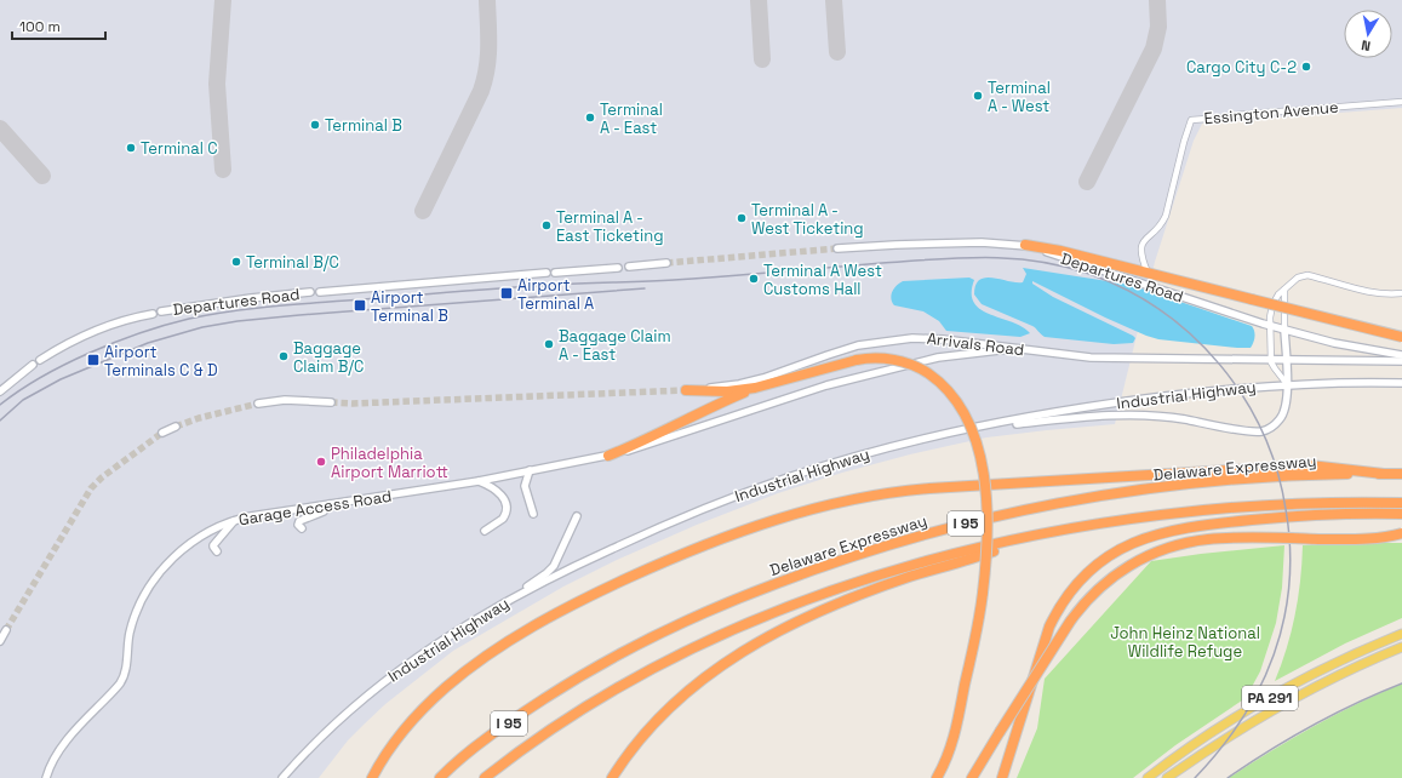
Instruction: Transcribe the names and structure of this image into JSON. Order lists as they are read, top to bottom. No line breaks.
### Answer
{"streets":{"highway":["Delaware Expressway","I 95"],"main road":["PA 291"],"street":["Essington Avenue","Departures Road","Arrivals Road","Industrial Highway","Garage Access Road"]},"crossings":[["Arrivals Road","Garage Access Road"]],"parks":["John Heinz National Wildlife Refuge"],"places":{"other":["Cargo City C-2","Terminal A - West","Terminal A - East","Terminal B","Terminal C","Terminal A - West Ticketing","Terminal A - East Ticketing","Terminal B/C","Terminal A West Customs Hall","Baggage Claim A - East","Baggage Claim B/C","Philadelphia Airport Marriott"],"transit":["Airport Terminal A","Airport Terminal B","Airport Terminals C & D"]},"scale_bar":"100 m","north":"bottom"}
